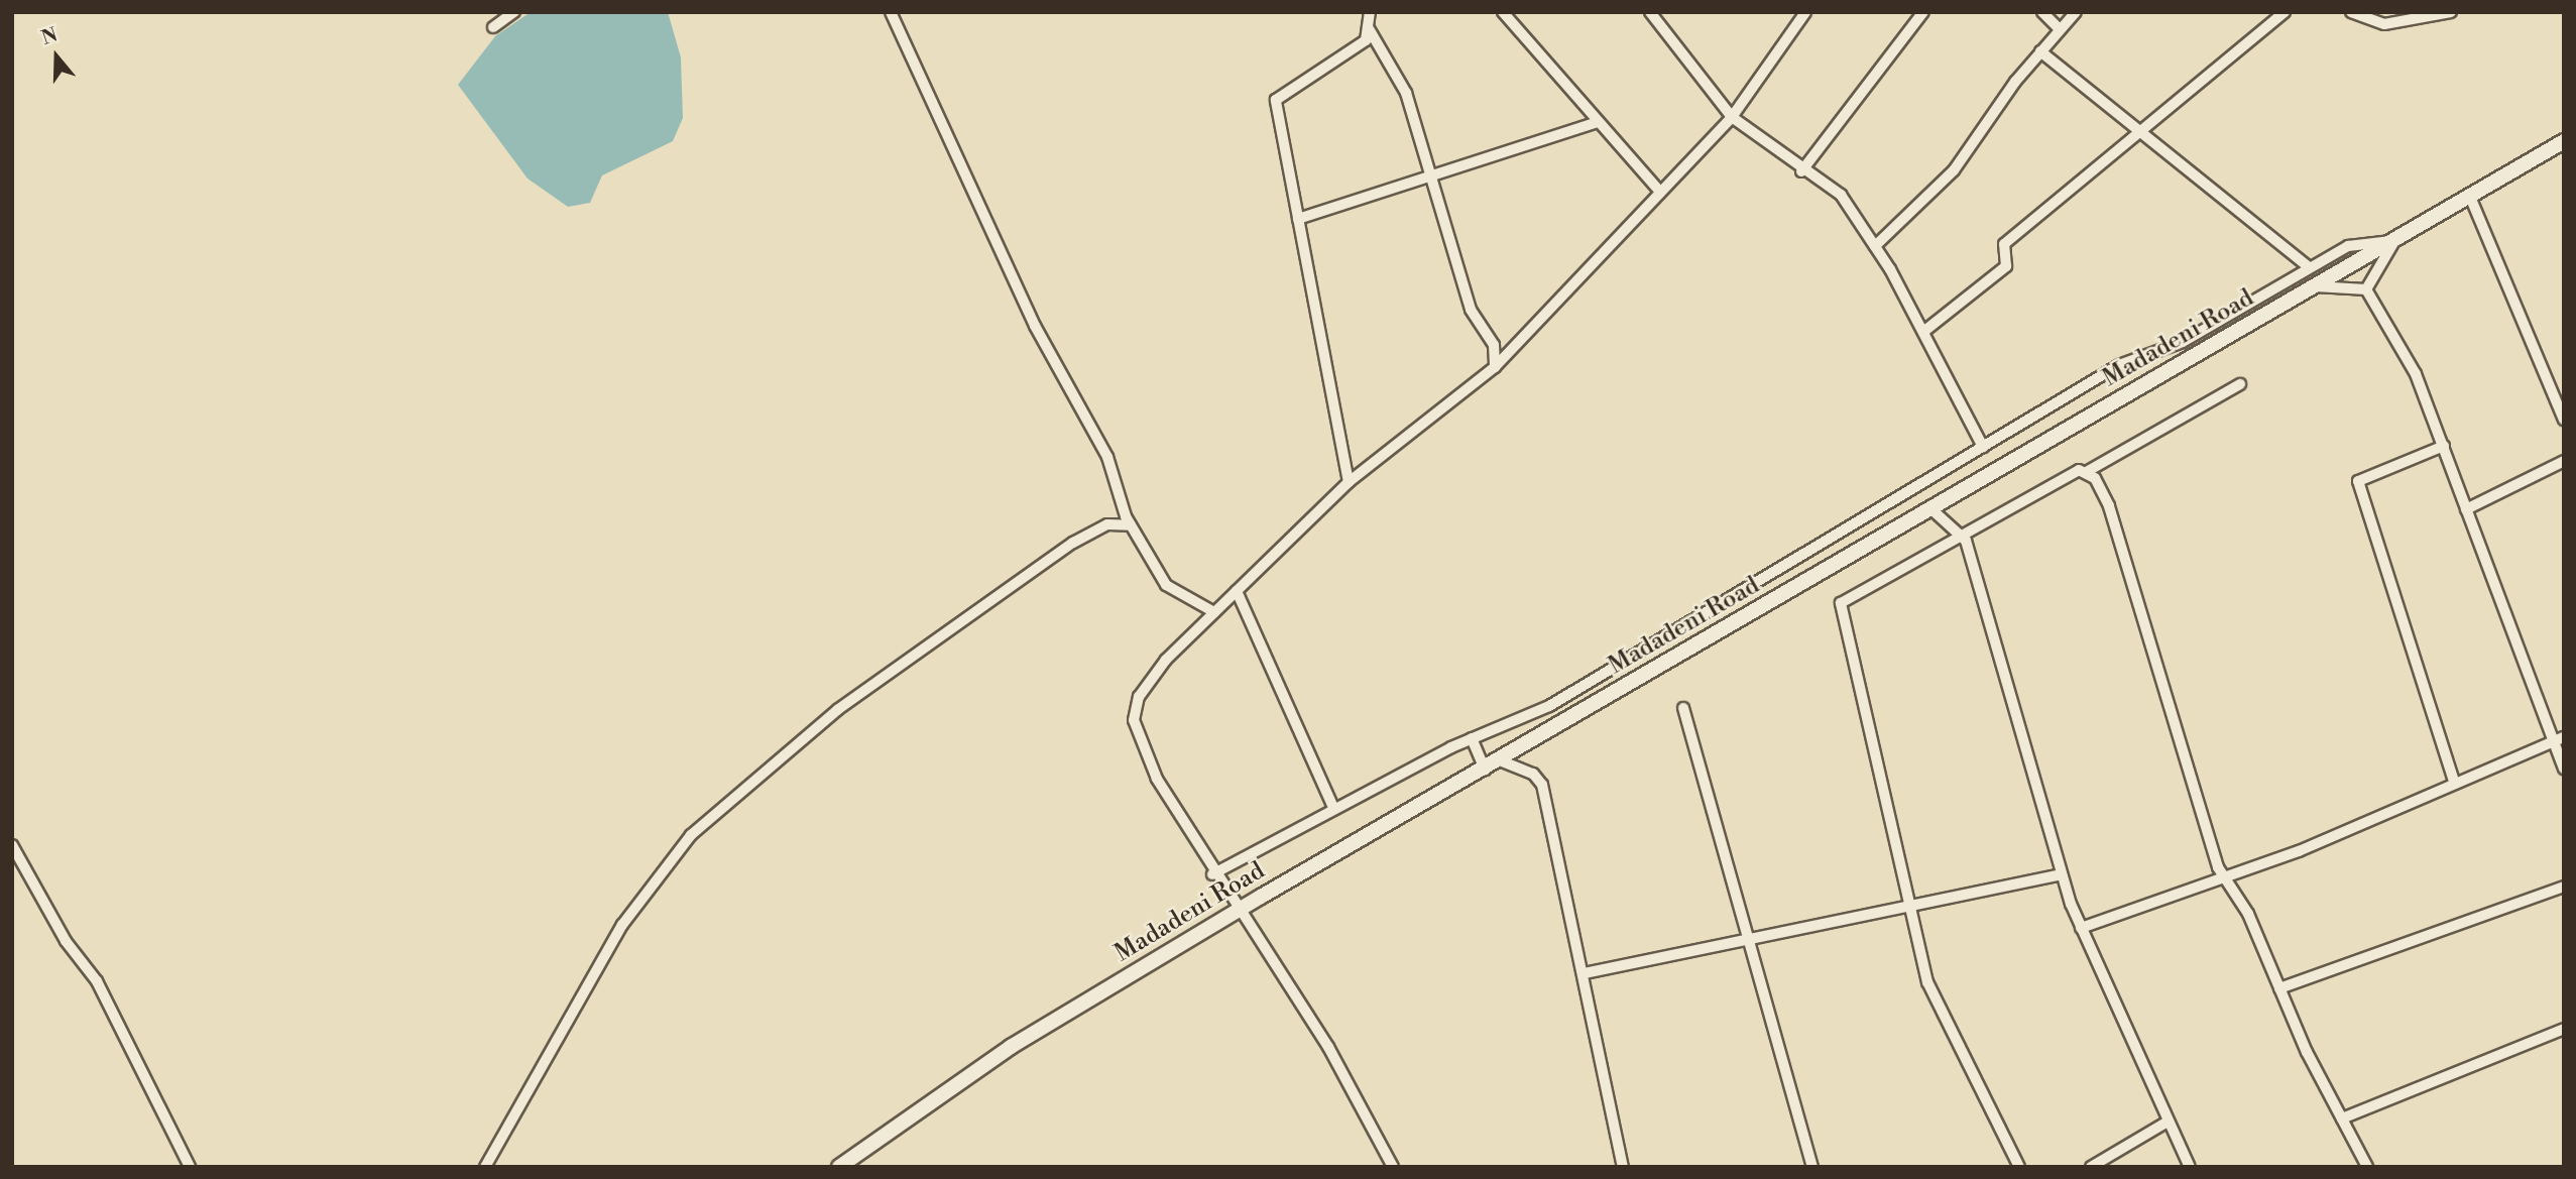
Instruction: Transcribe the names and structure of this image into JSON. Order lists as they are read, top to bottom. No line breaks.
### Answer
{"streets":{"street":["Madadeni Road"]},"north":"top"}
